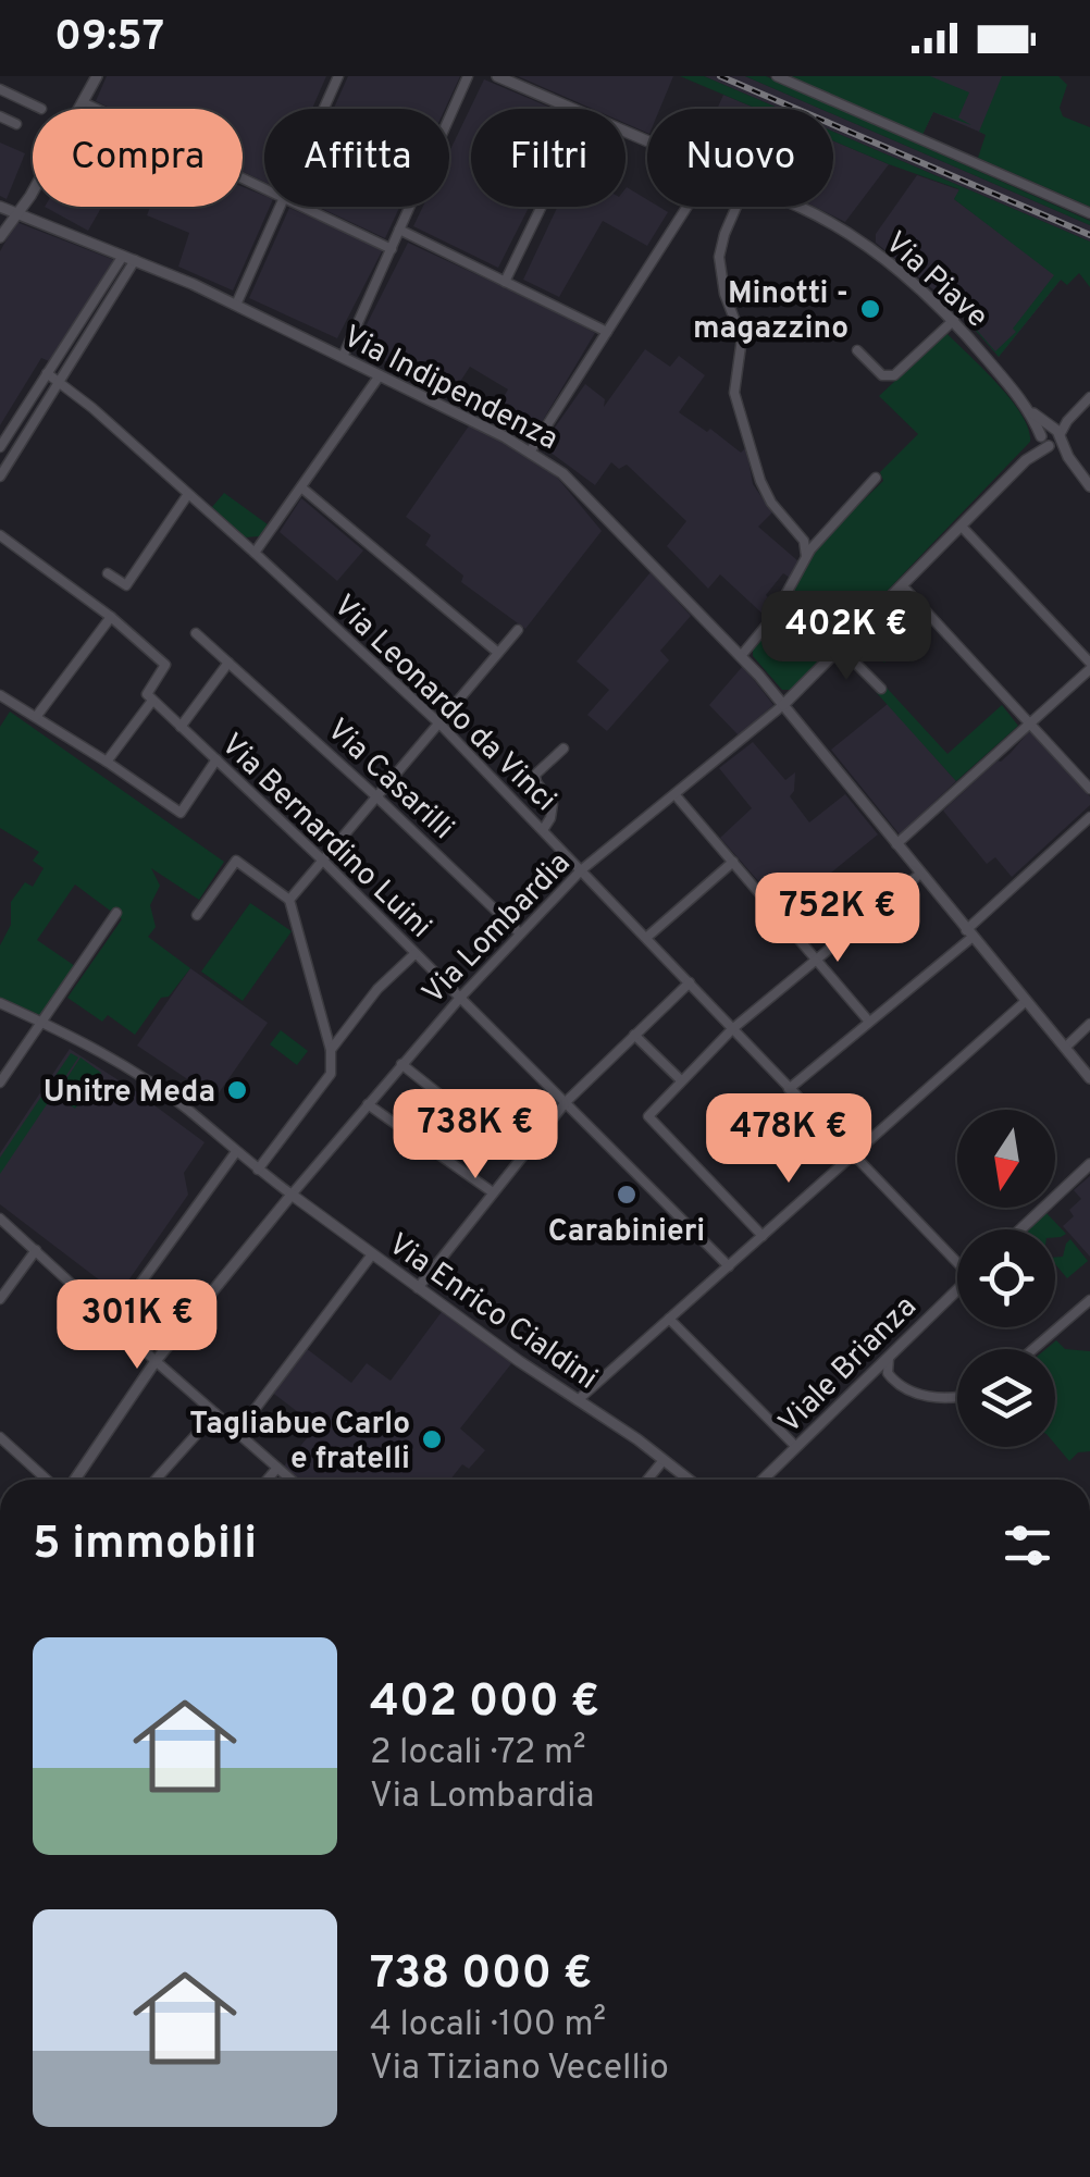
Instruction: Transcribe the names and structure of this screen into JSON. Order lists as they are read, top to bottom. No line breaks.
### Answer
{"streets":{"street":["Via Piave","Via Indipendenza","Via Leonardo da Vinci","Via Casarilli","Via Bernardino Luini","Via Lombardia","Via Enrico Cialdini","Viale Brianza"]},"crossings":[["Via Piave","Via Lombardia"],["Via Indipendenza","Via Lombardia"],["Via Leonardo da Vinci","Via Lombardia"],["Via Casarilli","Via Lombardia"],["Via Bernardino Luini","Via Lombardia"],["Via Lombardia","Via Enrico Cialdini"]],"places":["Minotti - magazzino","Unitre Meda","Carabinieri","Tagliabue Carlo e fratelli"],"north":"bottom","page":{"status":"09:57","chip":["Compra","Affitta","Filtri","Nuovo"],"price":["402K €","752K €","738K €","478K €","301K €"],"heading":"5 immobili","list":[{"name":"402 000 €","note":"2 locali · 72 m² · Via Lombardia"},{"name":"738 000 €","note":"4 locali · 100 m² · Via Tiziano Vecellio"}]}}
